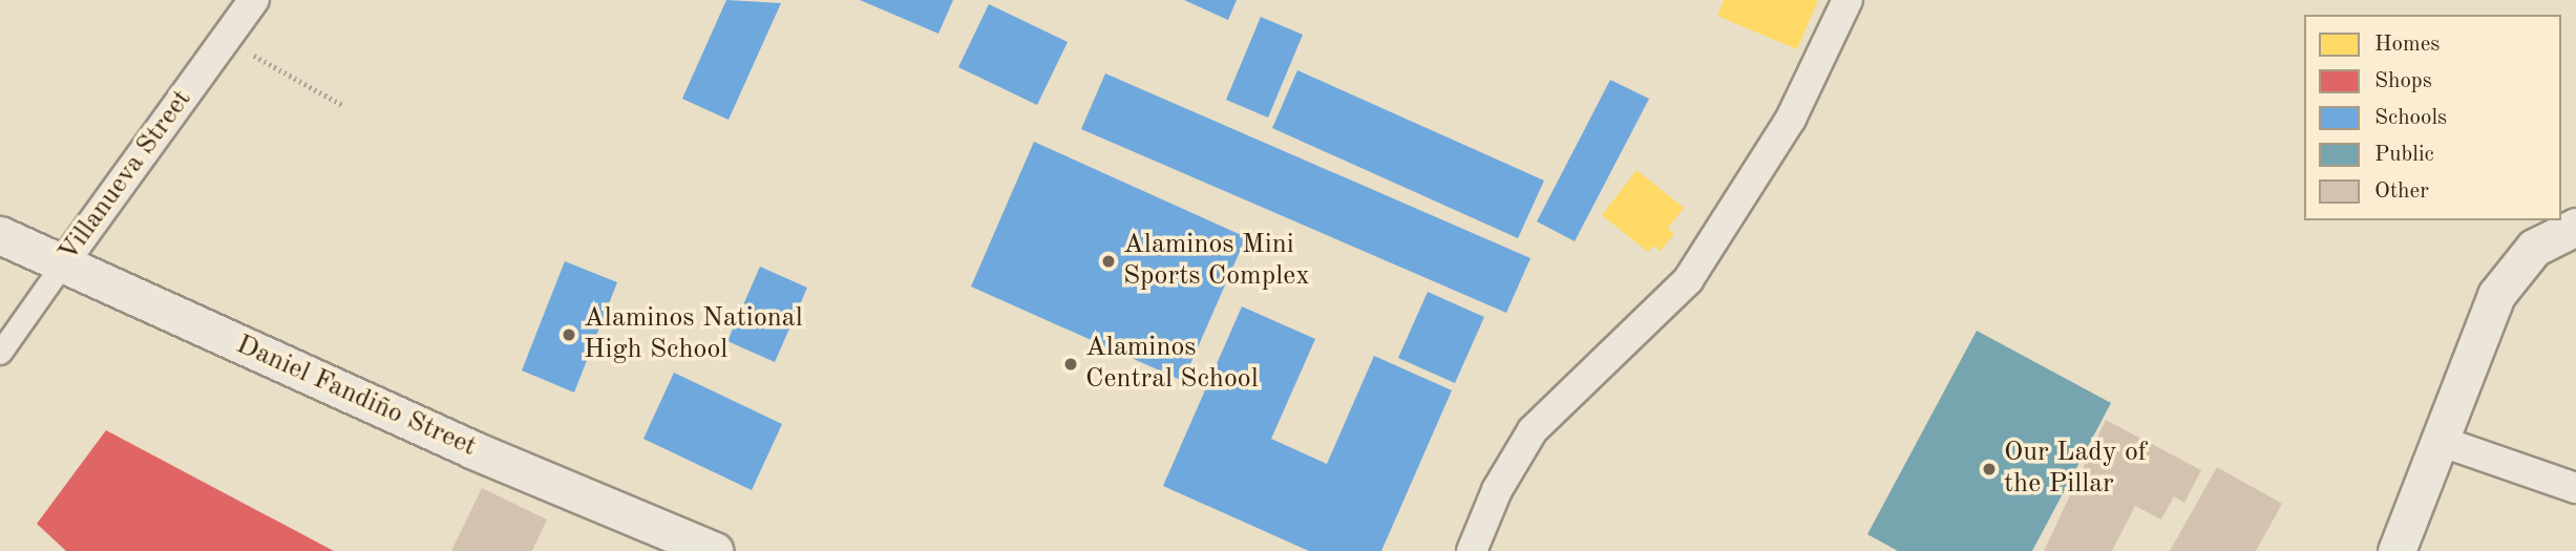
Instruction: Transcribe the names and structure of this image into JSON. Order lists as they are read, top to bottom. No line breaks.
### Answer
{"streets":{"street":["Villanueva Street","Daniel Fandiño Street"]},"crossings":[["Villanueva Street","Daniel Fandiño Street"]],"places":["Alaminos Mini Sports Complex","Alaminos National High School","Alaminos Central School","Our Lady of the Pillar"],"legend":["Homes","Shops","Schools","Public","Other"]}
